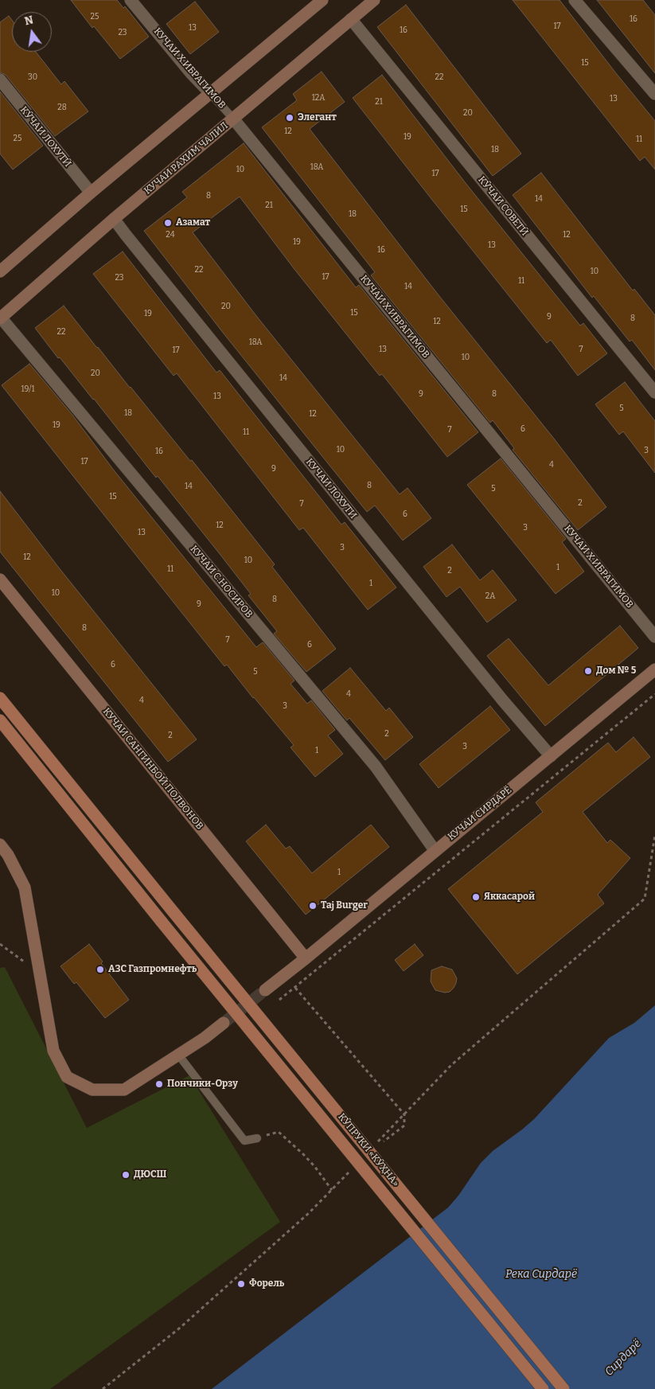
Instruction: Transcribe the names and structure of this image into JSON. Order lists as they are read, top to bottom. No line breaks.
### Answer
{"streets":{"main road":["КУЧАИ РАХИМ ЧАЛИЛ","КУЧАИ САНГИНБОЙ ПОЛВОНОВ","КУЧАИ СИРДАРЁ","КӮПРУКИ «КӮҲНА»"],"street":["КУЧАИ Х.ИБРАГИМОВ","КӮЧАИ ЛОХУТӢ","КӮЧАИ СОВЕТӢ","КУЧАИ ЛОХУТИ","КУЧАИ С.НОСИРОВ"]},"crossings":[["КУЧАИ Х.ИБРАГИМОВ","КУЧАИ РАХИМ ЧАЛИЛ"],["КУЧАИ РАХИМ ЧАЛИЛ","КӮЧАИ СОВЕТӢ"],["КУЧАИ РАХИМ ЧАЛИЛ","КУЧАИ ЛОХУТИ"],["КУЧАИ РАХИМ ЧАЛИЛ","КУЧАИ С.НОСИРОВ"],["КУЧАИ ЛОХУТИ","КУЧАИ СИРДАРЁ"],["КУЧАИ С.НОСИРОВ","КУЧАИ СИРДАРЁ"],["КУЧАИ САНГИНБОЙ ПОЛВОНОВ","КУЧАИ СИРДАРЁ"]],"water":["Река Сирдарё","Сирдарё"],"places":["Элегант","Азамат","Дом № 5","Яккасарой","Taj Burger","АЗС Газпромнефть","Пончики-Орзу","ДЮСШ","Форель"],"house_numbers":["25","16","17","13","16","23","15","30","22","12А","13","21","28","20","12","19","25","11","18","18А","10","17","8","14","21","15","18","24","12","19","13","16","22","10","17","23","11","14","20","15","19","9","8","12","22","18А","13","7","17","10","20","14","19/1","9","8","13","5","18","12","19","6","7","11","10","3","16","17","4","9","8","14","5","15","2","7","6","12","3","13","3","12","10","1","11","2","1","10","2А","8","9","8","7","6","6","5","4","4","3","2","2","3","1","1"],"north":"top"}
